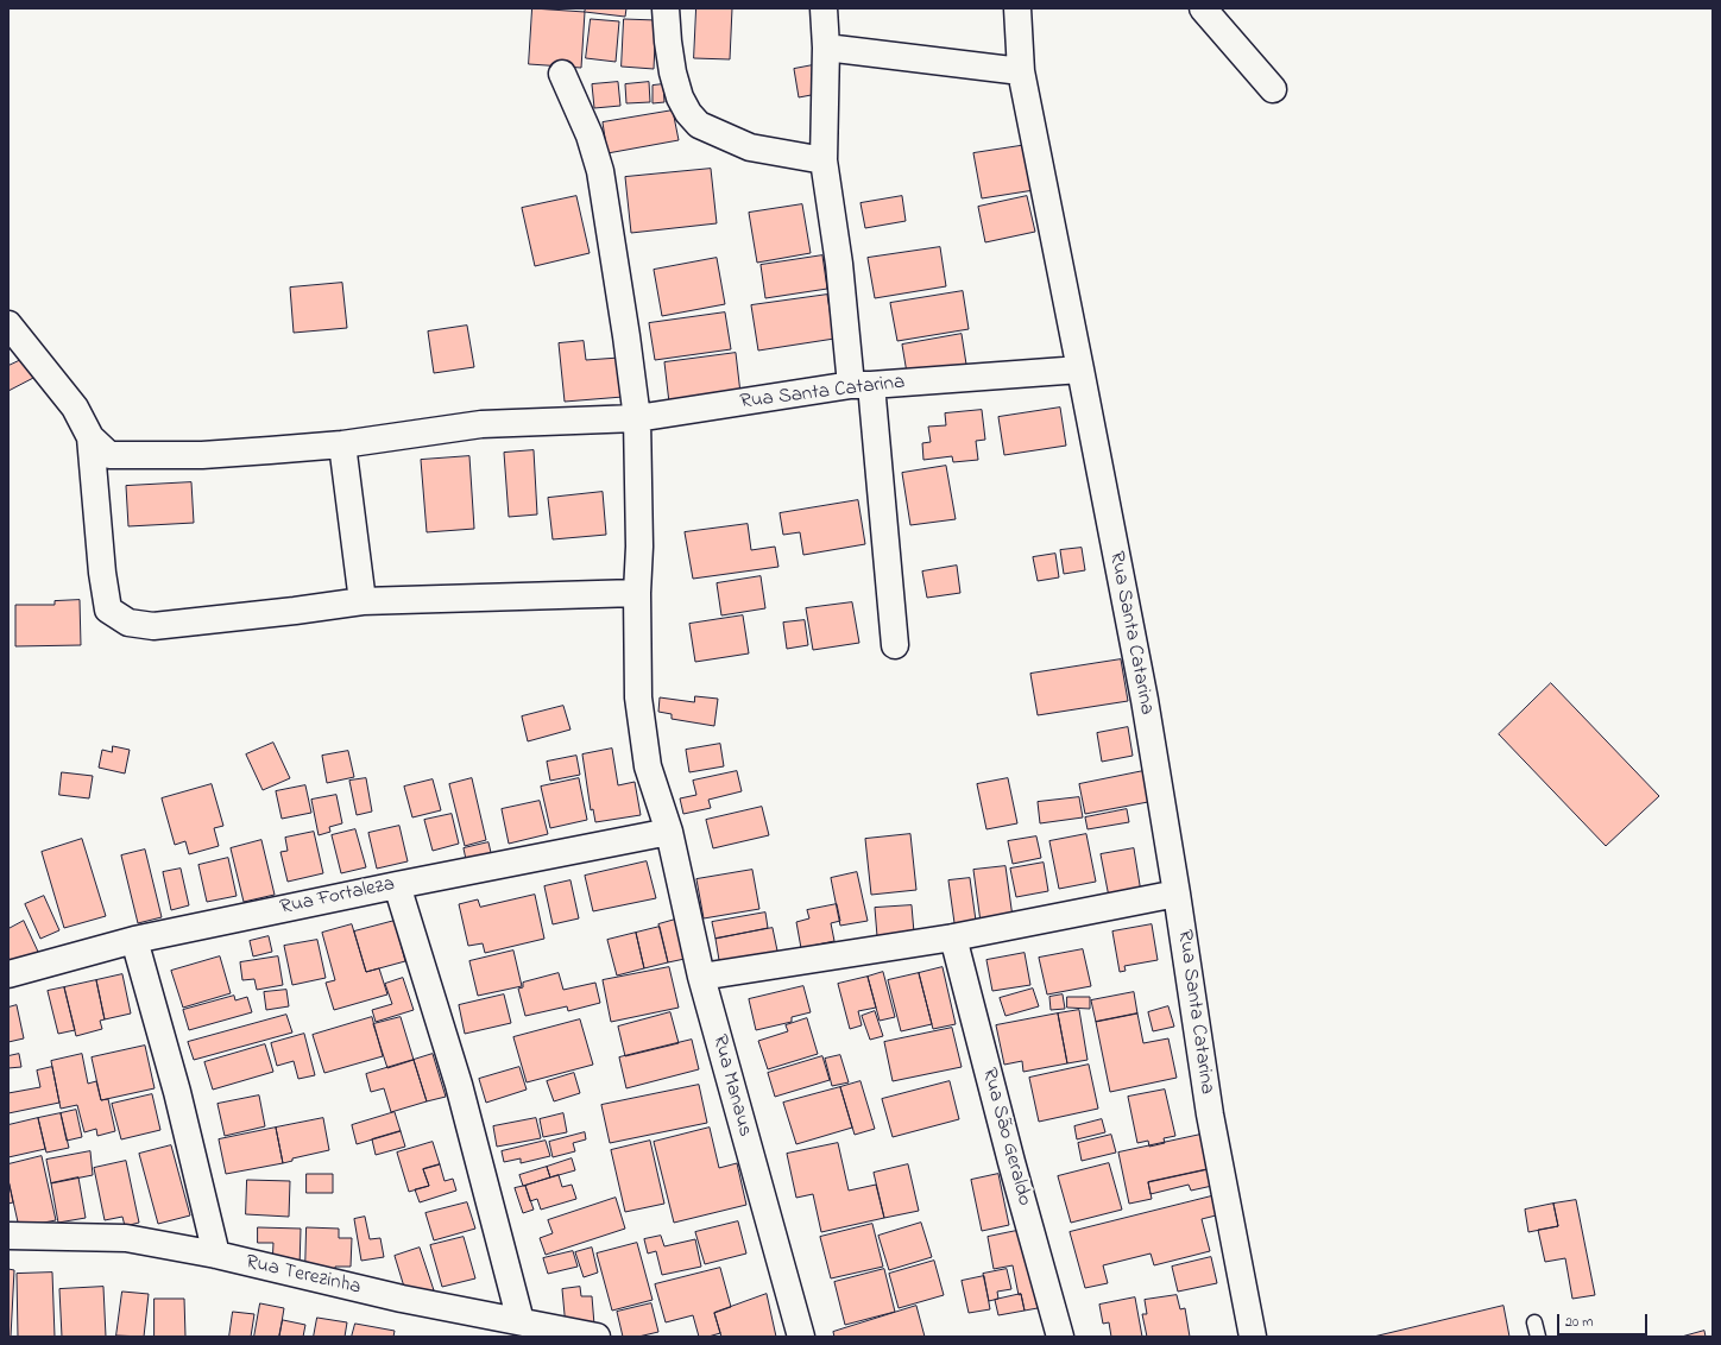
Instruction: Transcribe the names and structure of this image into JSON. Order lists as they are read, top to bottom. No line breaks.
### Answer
{"streets":{"street":["Rua Santa Catarina","Rua Fortaleza","Rua Manaus","Rua São Geraldo","Rua Terezinha"]},"crossings":[["Rua Santa Catarina","Rua Manaus"],["Rua Fortaleza","Rua Manaus"]],"scale_bar":"20 m"}
